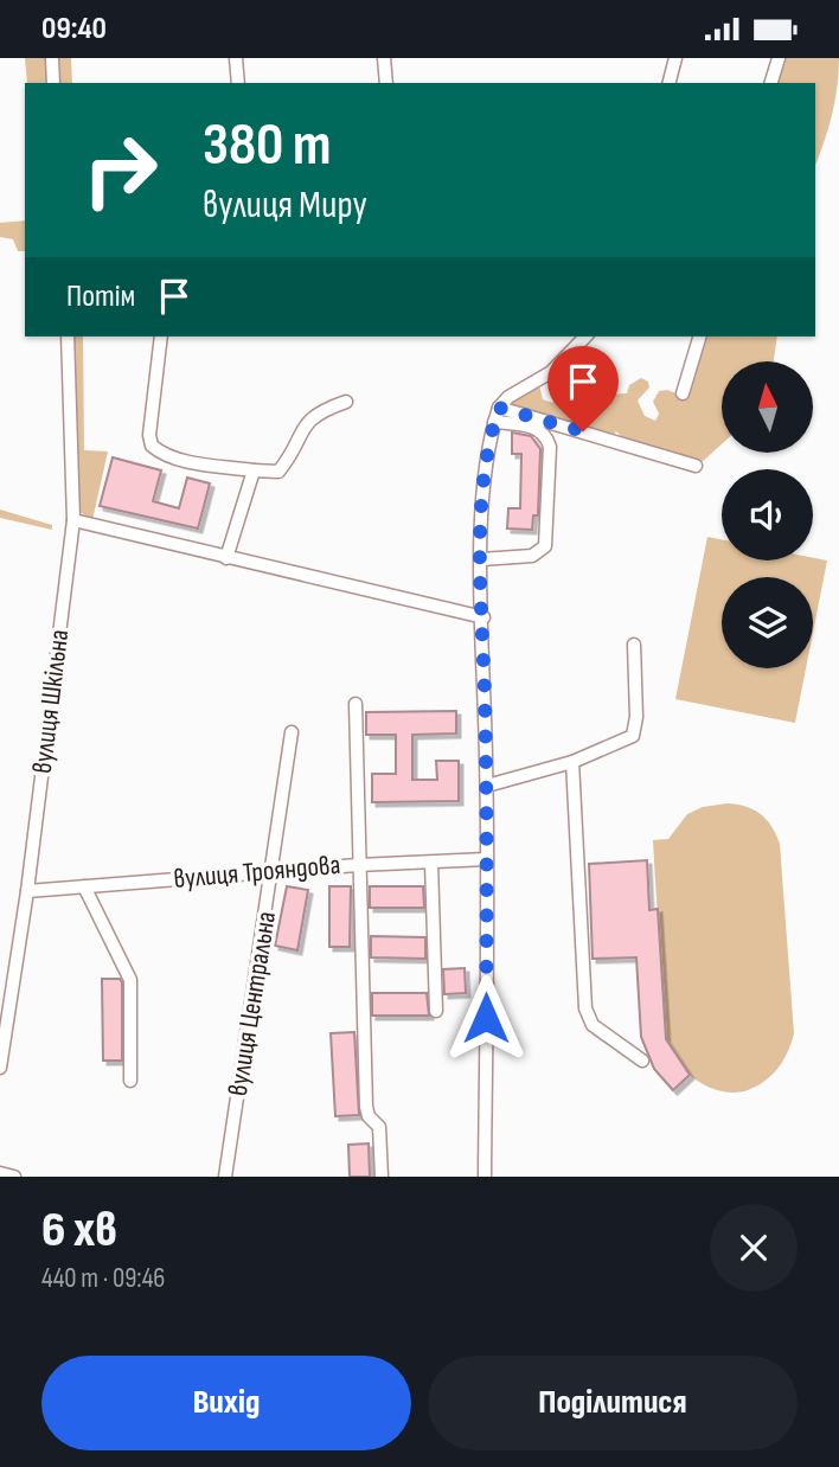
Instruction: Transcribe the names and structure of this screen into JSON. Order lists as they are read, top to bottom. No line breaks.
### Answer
{"streets":{"street":["вулиця Шкільна","вулиця Трояндова","вулиця Центральна"]},"crossings":[["вулиця Шкільна","вулиця Трояндова"],["вулиця Трояндова","вулиця Центральна"]],"north":"top","page":{"status":"09:40","turn":["380 m","вулиця Миру"],"then":"Потім","heading":["6 хв","440 m · 09:46"],"buttons":["Вихід","Поділитися"]}}
